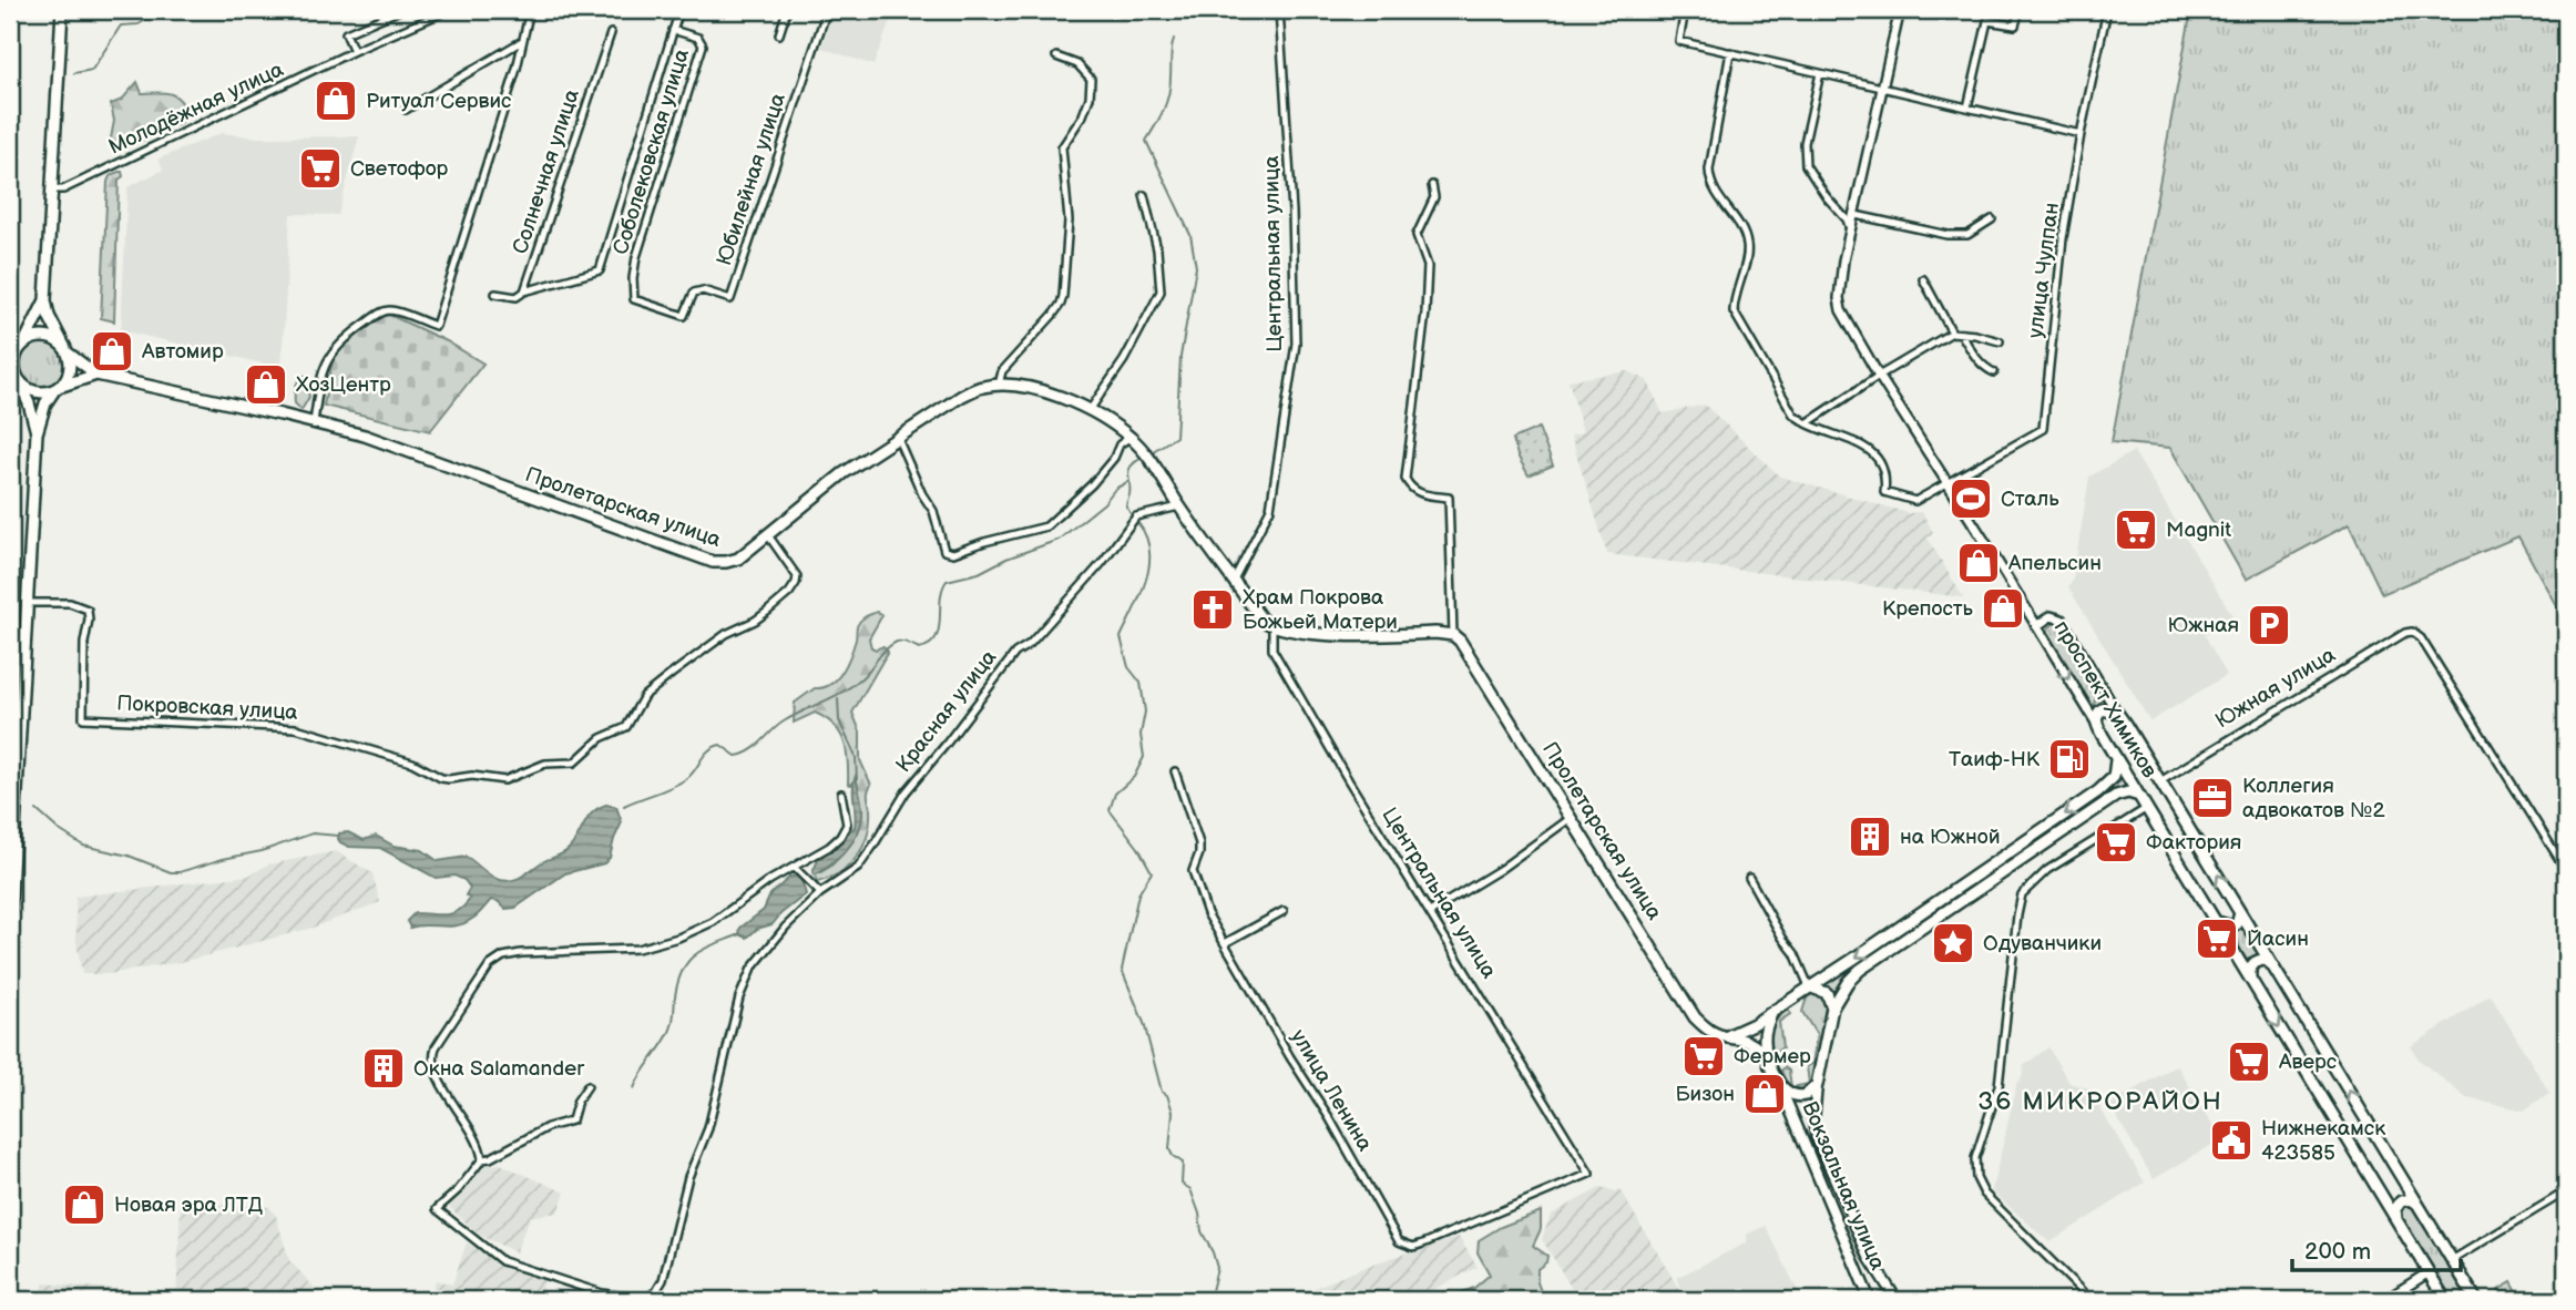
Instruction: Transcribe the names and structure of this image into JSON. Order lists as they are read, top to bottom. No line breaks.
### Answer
{"streets":{"main road":["Пролетарская улица","проспект Химиков","Вокзальная улица"],"street":["Молодёжная улица","Соболековская улица","Солнечная улица","Юбилейная улица","Центральная улица","улица Чулпан","Южная улица","Покровская улица","Красная улица","улица Ленина"]},"crossings":[["Соболековская улица","Юбилейная улица"],["Центральная улица","Пролетарская улица"],["Центральная улица","улица Ленина"],["Пролетарская улица","Покровская улица"],["Пролетарская улица","Красная улица"],["Пролетарская улица","Вокзальная улица"],["Южная улица","проспект Химиков"]],"districts":["36 МИКРОРАЙОН"],"places":{"shop":["Ритуал Сервис","Автомир","ХозЦентр","Апельсин","Крепость","Бизон","Новая эра ЛТД"],"supermarket":["Светофор","Magnit","Фактория","Йасин","Фермер","Аверс"],"sports":["Сталь"],"church":["Храм Покрова Божьей Матери"],"parking":["Южная"],"fuel station":["Таиф-НК"],"office":["Коллегия адвокатов №2"],"building":["на Южной","Окна Salamander"],"place":["Одуванчики"],"public building":["Нижнекамск 423585"]},"scale_bar":"200 m"}
